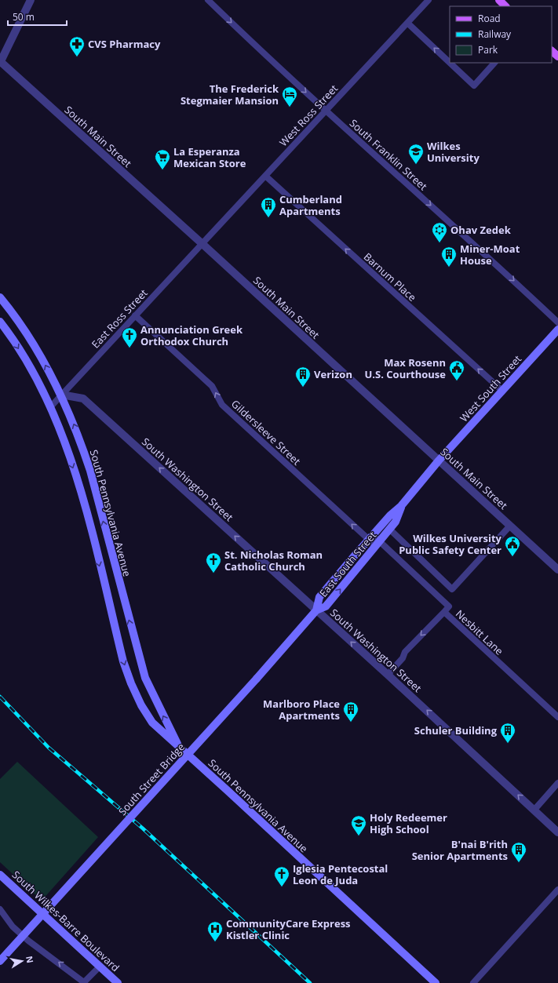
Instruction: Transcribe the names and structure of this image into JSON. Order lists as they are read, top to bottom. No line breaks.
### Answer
{"streets":{"main road":["West South Street","South Pennsylvania Avenue","East South Street","South Street Bridge","South Wilkes-Barre Boulevard"],"street":["West Ross Street","South Main Street","South Franklin Street","Barnum Place","East Ross Street","Gildersleeve Street","South Washington Street","Nesbitt Lane"]},"crossings":[["West Ross Street","South Main Street"],["West Ross Street","South Franklin Street"],["West Ross Street","Barnum Place"],["West Ross Street","East Ross Street"],["South Main Street","East Ross Street"],["South Main Street","West South Street"],["South Main Street","East South Street"],["Barnum Place","West South Street"],["East Ross Street","Gildersleeve Street"],["East Ross Street","South Washington Street"],["East Ross Street","South Pennsylvania Avenue"],["West South Street","East South Street"],["Gildersleeve Street","East South Street"],["Gildersleeve Street","Nesbitt Lane"],["South Washington Street","South Pennsylvania Avenue"],["South Washington Street","East South Street"],["South Washington Street","South Street Bridge"],["East South Street","Nesbitt Lane"],["East South Street","South Street Bridge"]],"one_way":["South Franklin Street","Barnum Place","Gildersleeve Street","South Washington Street"],"places":{"pharmacy":["CVS Pharmacy"],"hotel":["The Frederick Stegmaier Mansion"],"school or university":["Wilkes University","Holy Redeemer High School"],"supermarket":["La Esperanza Mexican Store"],"building":["Cumberland Apartments","Miner-Moat House","Verizon","Marlboro Place Apartments","Schuler Building","B'nai B'rith Senior Apartments"],"synagogue":["Ohav Zedek"],"church":["Annunciation Greek Orthodox Church","St. Nicholas Roman Catholic Church","Iglesia Pentecostal Leon de Juda"],"public building":["Max Rosenn U.S. Courthouse","Wilkes University Public Safety Center"],"hospital":["CommunityCare Express Kistler Clinic"]},"legend":["Road","Railway","Park"],"scale_bar":"50 m","north":"right"}
